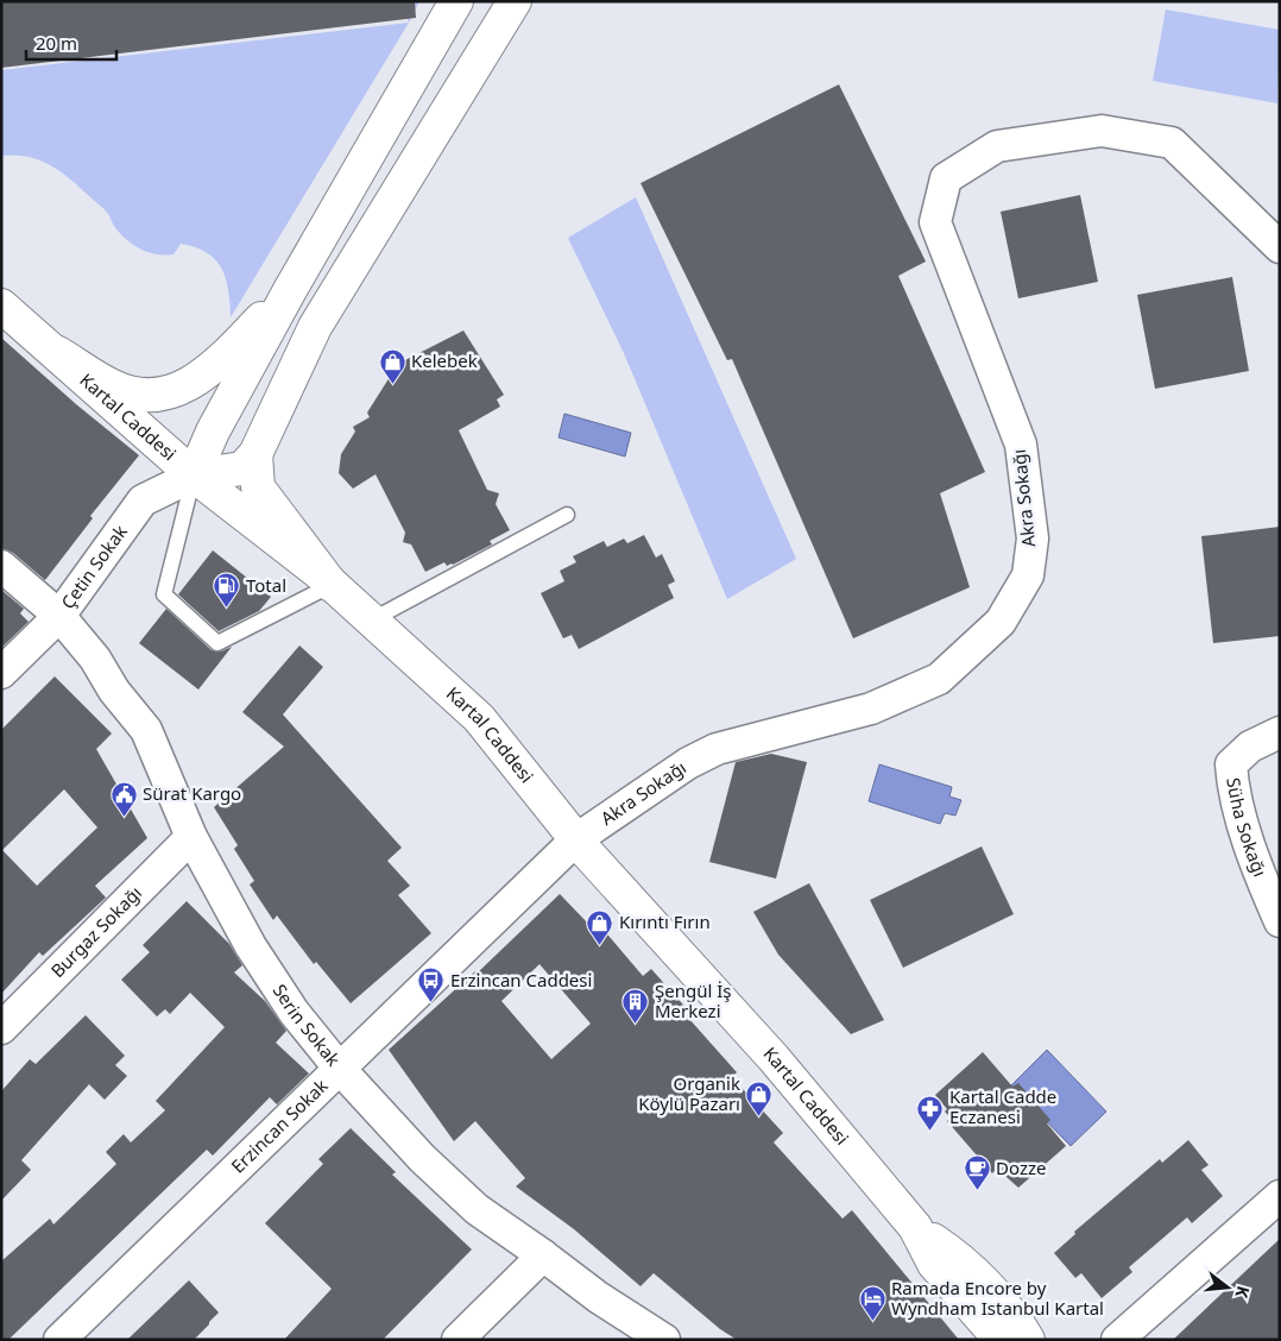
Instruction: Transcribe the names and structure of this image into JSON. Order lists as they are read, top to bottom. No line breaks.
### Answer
{"streets":{"main road":["Kartal Caddesi"],"street":["Akra Sokağı","Çetin Sokak","Süha Sokağı","Burgaz Sokağı","Serin Sokak","Erzincan Sokak"]},"crossings":[["Kartal Caddesi","Akra Sokağı"],["Kartal Caddesi","Çetin Sokak"],["Kartal Caddesi","Erzincan Sokak"],["Akra Sokağı","Erzincan Sokak"],["Çetin Sokak","Serin Sokak"],["Burgaz Sokağı","Serin Sokak"],["Serin Sokak","Erzincan Sokak"]],"places":{"shop":["Kelebek","Kırıntı Fırın","Organik Köylü Pazarı"],"fuel station":["Total"],"public building":["Sürat Kargo"],"bus stop":["Erzincan Caddesi"],"building":["Şengül İş Merkezi"],"pharmacy":["Kartal Cadde Eczanesi"],"cafe":["Dozze"],"hotel":["Ramada Encore by Wyndham Istanbul Kartal"]},"scale_bar":"20 m","north":"right"}
